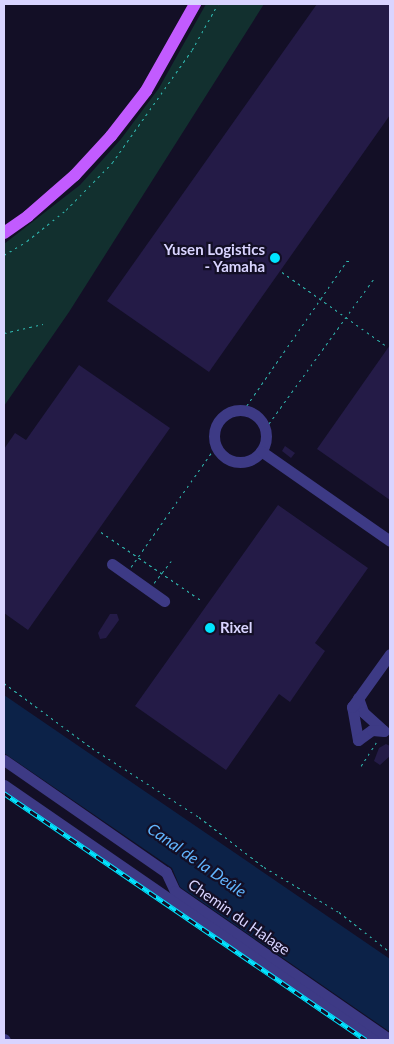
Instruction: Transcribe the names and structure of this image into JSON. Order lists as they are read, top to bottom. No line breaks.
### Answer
{"streets":{"street":["Chemin du Halage"]},"water":["Canal de la Deûle"],"places":["Yusen Logistics - Yamaha","Rixel"]}
